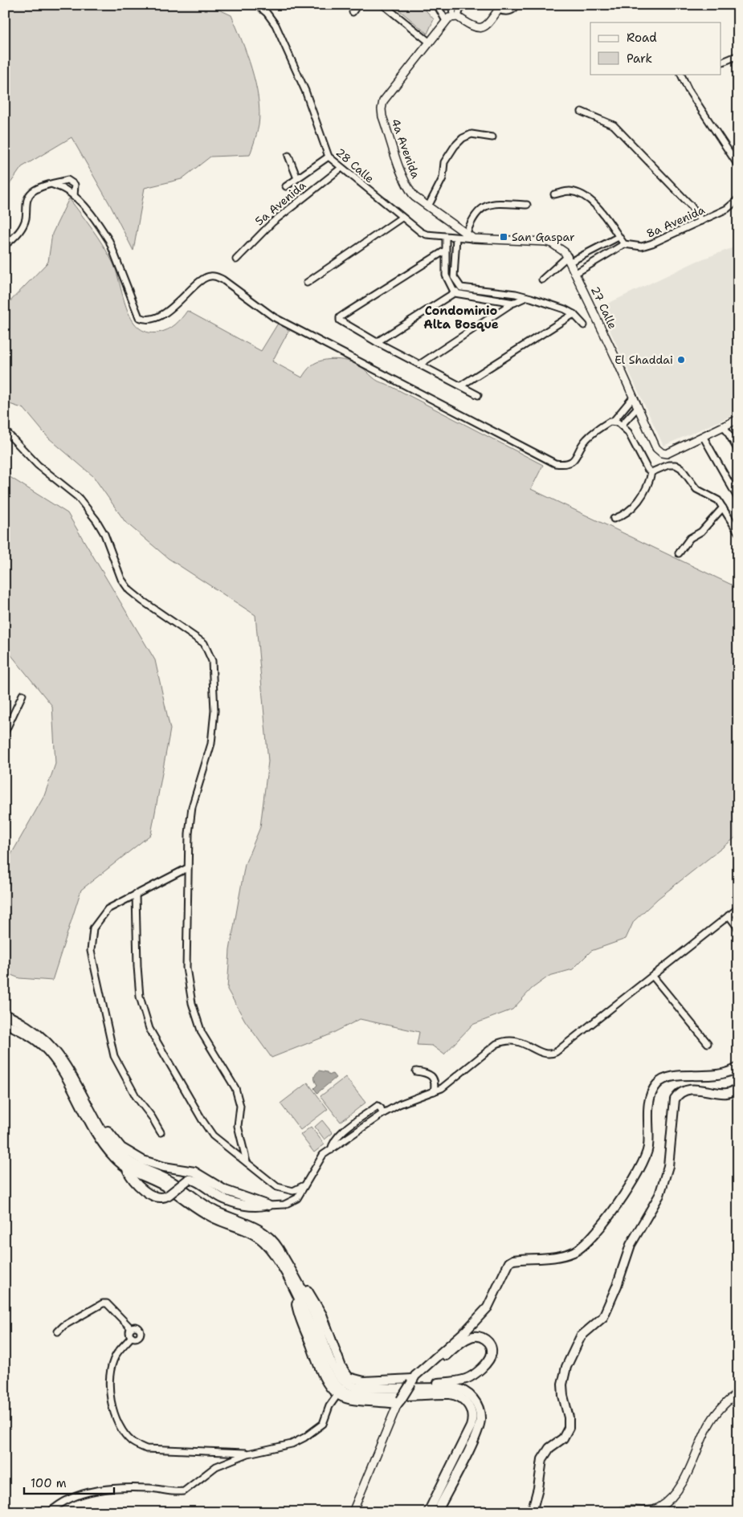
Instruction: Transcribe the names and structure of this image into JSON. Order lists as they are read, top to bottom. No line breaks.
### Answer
{"streets":{"street":["4a Avenida","28 Calle","5a Avenida","8a Avenida","27 Calle"]},"crossings":[["4a Avenida","28 Calle"],["4a Avenida","27 Calle"],["28 Calle","5a Avenida"],["28 Calle","27 Calle"]],"districts":["Condominio Alta Bosque"],"places":{"transit":["San Gaspar"],"other":["El Shaddai"]},"legend":["Road","Park"],"scale_bar":"100 m"}
